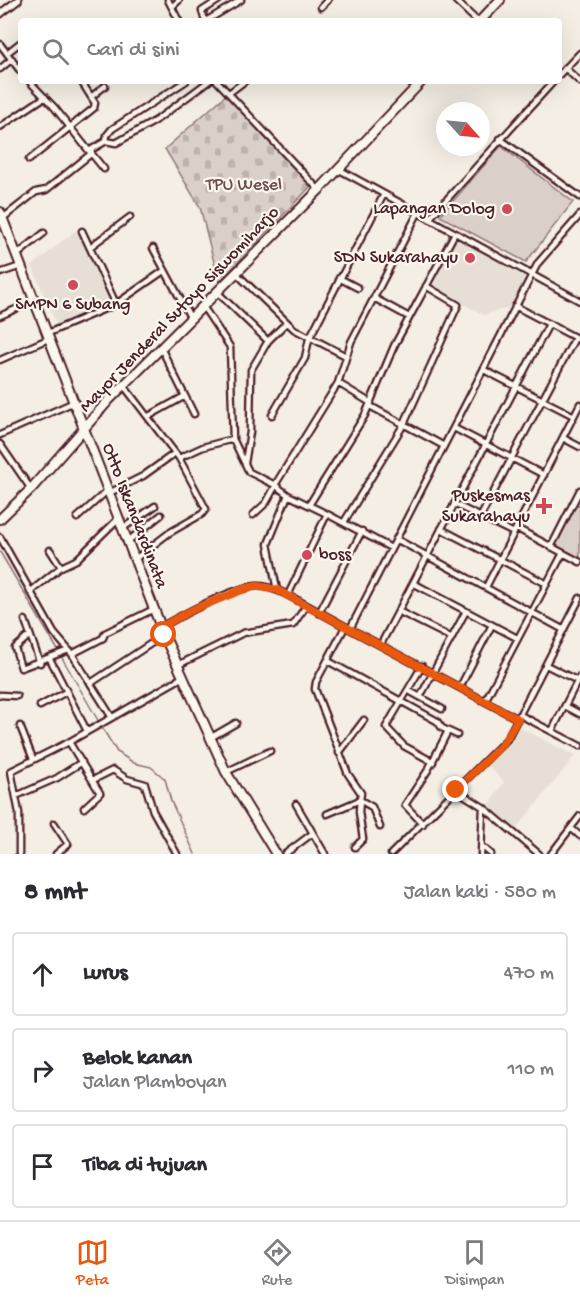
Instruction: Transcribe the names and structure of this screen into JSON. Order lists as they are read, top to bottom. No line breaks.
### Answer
{"streets":{"main road":["Mayor Jenderal Sutoyo Siswomiharjo","Otto Iskandardinata"]},"crossings":[["Mayor Jenderal Sutoyo Siswomiharjo","Otto Iskandardinata"]],"parks":["TPU Wesel"],"places":{"other":["Lapangan Dolog","SDN Sukarahayu","SMPN 6 Subang","boss"],"health":["Puskesmas Sukarahayu"]},"north":"bottom right","page":{"search":"Cari di sini","heading":["8 mnt","Jalan kaki · 580 m"],"list":[["Lurus","470 m"],["Belok kanan","Jalan Plamboyan","110 m"],"Tiba di tujuan"],"nav":["Peta","Rute","Disimpan"]}}
